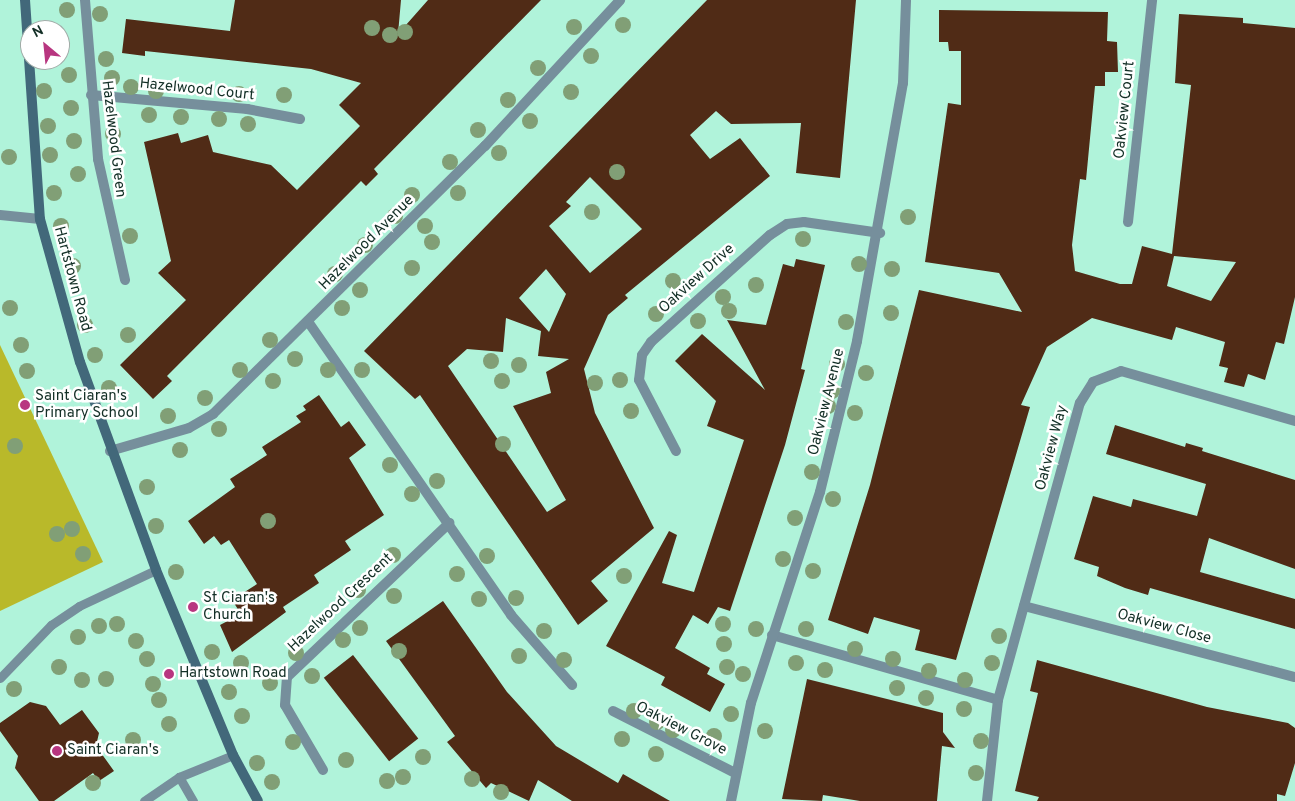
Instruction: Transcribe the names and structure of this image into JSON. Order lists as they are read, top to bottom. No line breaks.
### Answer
{"streets":{"street":["Hazelwood Court","Oakview Court","Hazelwood Green","Hazelwood Avenue","Hartstown Road","Oakview Drive","Oakview Avenue","Oakview Way","Hazelwood Crescent","Oakview Close","Oakview Grove"]},"crossings":[["Hazelwood Court","Hazelwood Green"],["Hazelwood Avenue","Hartstown Road"],["Oakview Drive","Oakview Avenue"],["Oakview Avenue","Oakview Grove"],["Oakview Way","Oakview Close"]],"places":["Saint Ciaran's Primary School","St Ciaran's Church","Hartstown Road","Saint Ciaran's"],"north":"top left"}
